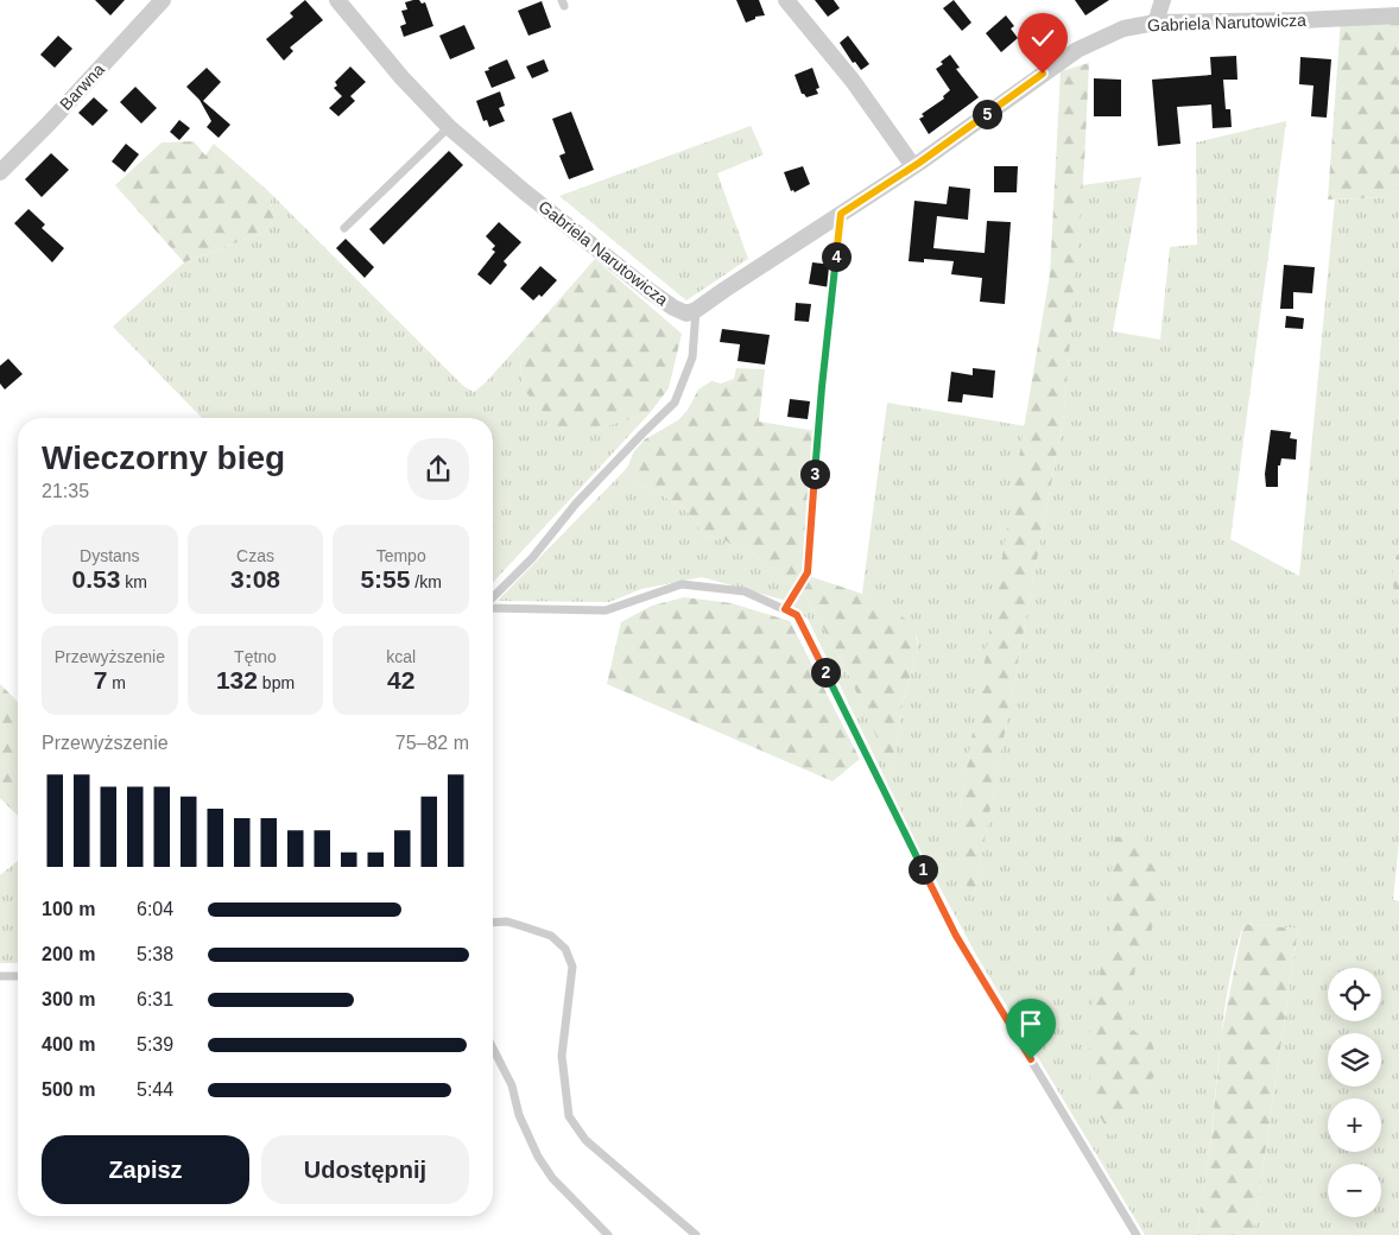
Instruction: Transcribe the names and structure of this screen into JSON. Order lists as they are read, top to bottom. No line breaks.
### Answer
{"streets":{"street":["Gabriela Narutowicza","Barwna"]},"page":{"pins":["5","4","3","2","1"],"heading":["Wieczorny bieg","21:35"],"stats":[["Dystans","0.53 km"],["Czas","3:08"],["Tempo","5:55 /km"],["Przewyższenie","7 m"],["Tętno","132 bpm"],["kcal","42"]],"chart":["Przewyższenie","75–82 m"],"list":[{"name":"100 m","note":"6:04"},{"name":"200 m","note":"5:38"},{"name":"300 m","note":"6:31"},{"name":"400 m","note":"5:39"},{"name":"500 m","note":"5:44"}],"map_buttons":["+","−"],"buttons":["Zapisz","Udostępnij"]}}
